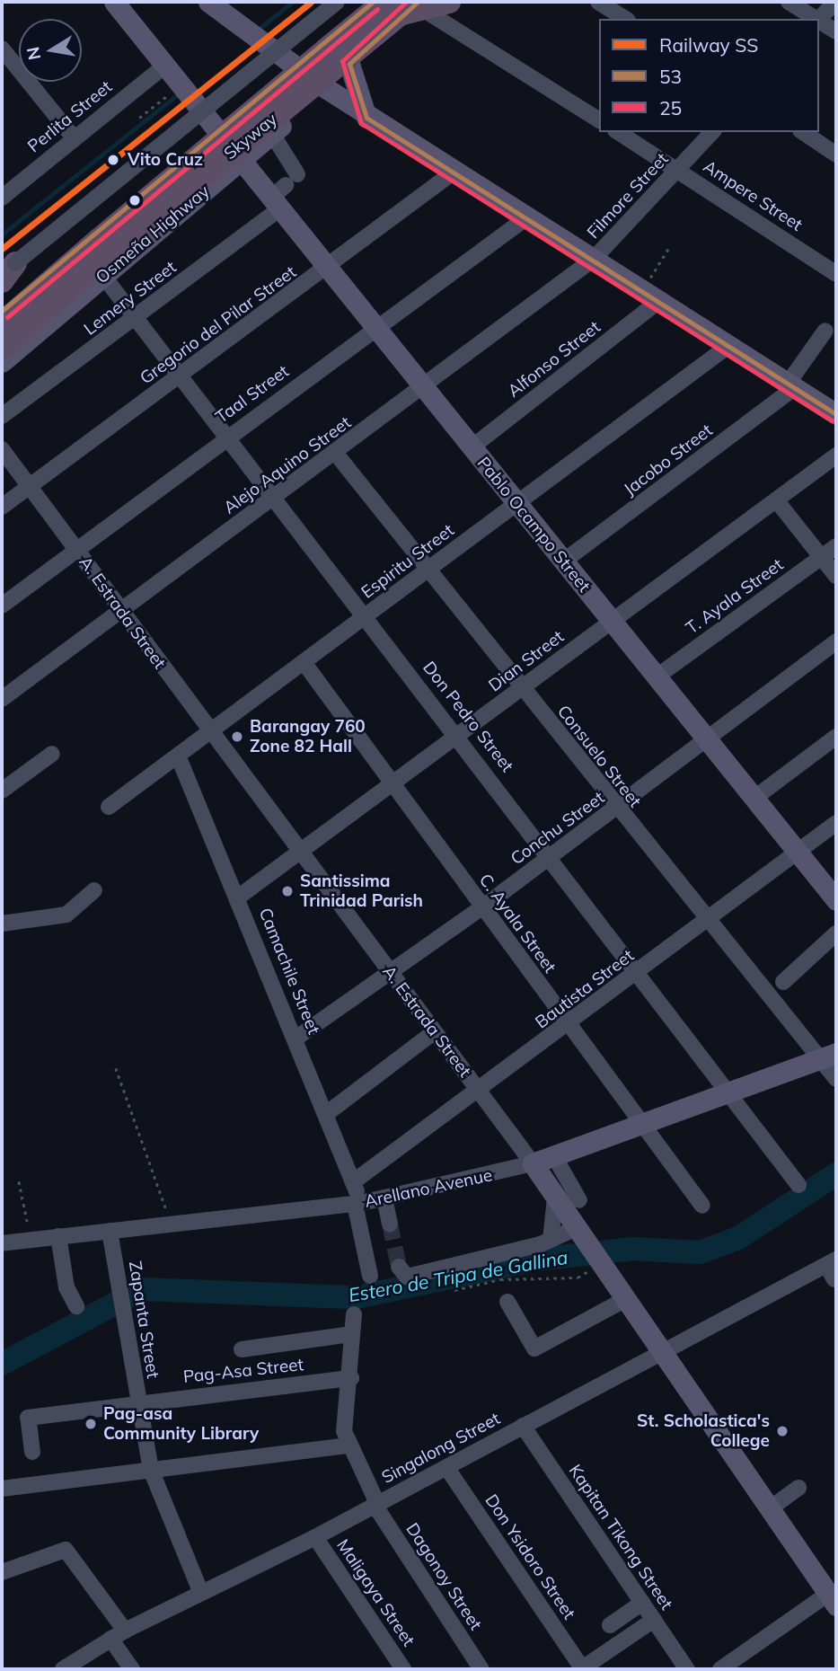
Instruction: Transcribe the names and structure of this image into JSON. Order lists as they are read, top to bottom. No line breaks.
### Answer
{"streets":{"highway":["Skyway"],"main road":["Osmeña Highway","Pablo Ocampo Street","A. Estrada Street","Arellano Avenue"],"street":["Perlita Street","Filmore Street","Ampere Street","Lemery Street","Gregorio del Pilar Street","Alfonso Street","Taal Street","Jacobo Street","Alejo Aquino Street","Espiritu Street","T. Ayala Street","Dian Street","Don Pedro Street","Consuelo Street","Conchu Street","C. Ayala Street","Camachile Street","Bautista Street","Zapanta Street","Pag-Asa Street","Singalong Street","Kapitan Tikong Street","Don Ysidoro Street","Dagonoy Street","Maligaya Street"]},"crossings":[["Perlita Street","Pablo Ocampo Street"],["Skyway","Osmeña Highway"],["Filmore Street","Ampere Street"],["Filmore Street","Alejo Aquino Street"],["Osmeña Highway","Pablo Ocampo Street"],["Osmeña Highway","Don Pedro Street"],["Lemery Street","Pablo Ocampo Street"],["Lemery Street","Don Pedro Street"],["Gregorio del Pilar Street","Pablo Ocampo Street"],["Gregorio del Pilar Street","A. Estrada Street"],["Gregorio del Pilar Street","Don Pedro Street"],["Alfonso Street","Pablo Ocampo Street"],["Taal Street","Pablo Ocampo Street"],["Taal Street","A. Estrada Street"],["Taal Street","Don Pedro Street"],["Jacobo Street","Pablo Ocampo Street"],["Alejo Aquino Street","Pablo Ocampo Street"],["Alejo Aquino Street","A. Estrada Street"],["Alejo Aquino Street","Don Pedro Street"],["Alejo Aquino Street","Consuelo Street"],["Pablo Ocampo Street","Espiritu Street"],["Pablo Ocampo Street","T. Ayala Street"],["Pablo Ocampo Street","Dian Street"],["Pablo Ocampo Street","Conchu Street"],["Pablo Ocampo Street","Bautista Street"],["Espiritu Street","A. Estrada Street"],["Espiritu Street","Don Pedro Street"],["Espiritu Street","Consuelo Street"],["Espiritu Street","C. Ayala Street"],["Espiritu Street","Camachile Street"],["A. Estrada Street","Dian Street"],["A. Estrada Street","Conchu Street"],["A. Estrada Street","Bautista Street"],["A. Estrada Street","Arellano Avenue"],["A. Estrada Street","Singalong Street"],["Dian Street","Don Pedro Street"],["Dian Street","Consuelo Street"],["Dian Street","C. Ayala Street"],["Dian Street","Camachile Street"],["Don Pedro Street","Conchu Street"],["Don Pedro Street","Bautista Street"],["Don Pedro Street","Arellano Avenue"],["Consuelo Street","Conchu Street"],["Consuelo Street","Bautista Street"],["Consuelo Street","Arellano Avenue"],["Conchu Street","C. Ayala Street"],["Conchu Street","Camachile Street"],["C. Ayala Street","Bautista Street"],["C. Ayala Street","Arellano Avenue"],["Camachile Street","Bautista Street"],["Camachile Street","Arellano Avenue"],["Arellano Avenue","Zapanta Street"],["Zapanta Street","Pag-Asa Street"],["Zapanta Street","Singalong Street"],["Pag-Asa Street","Dagonoy Street"],["Singalong Street","Kapitan Tikong Street"],["Singalong Street","Don Ysidoro Street"],["Singalong Street","Dagonoy Street"],["Singalong Street","Maligaya Street"],["Kapitan Tikong Street","Don Ysidoro Street"]],"water":["Estero de Tripa de Gallina"],"places":["Vito Cruz","Barangay 760 Zone 82 Hall","Santissima Trinidad Parish","Pag-asa Community Library","St. Scholastica's College"],"lines":["rail line SS","transit line 53","transit line 25"],"legend":["Railway SS","53","25"],"north":"left"}
